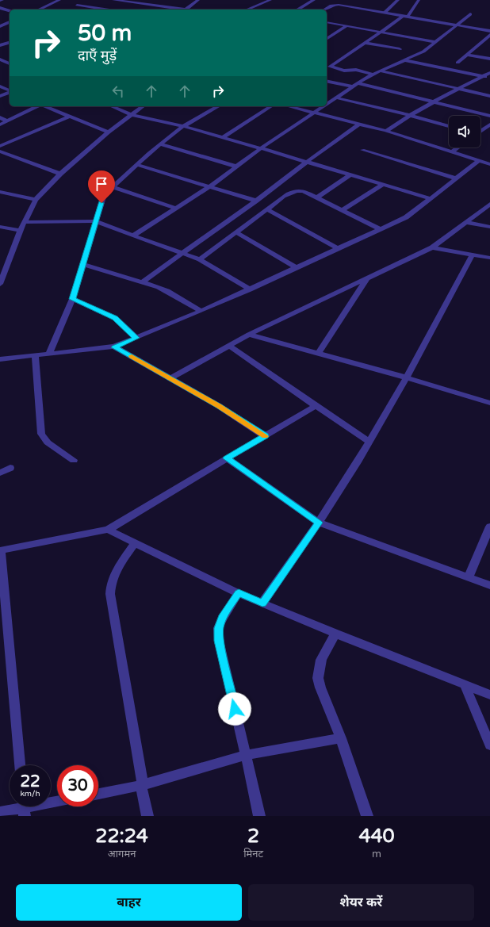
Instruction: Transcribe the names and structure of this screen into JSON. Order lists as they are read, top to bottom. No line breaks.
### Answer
{"page":{"turn":["50 m","दाएँ मुड़ें"],"speed":"22 km/h","limit":"30","eta":["22:24","आगमन","2","मिनट","440","m"],"buttons":["बाहर","शेयर करें"]}}
